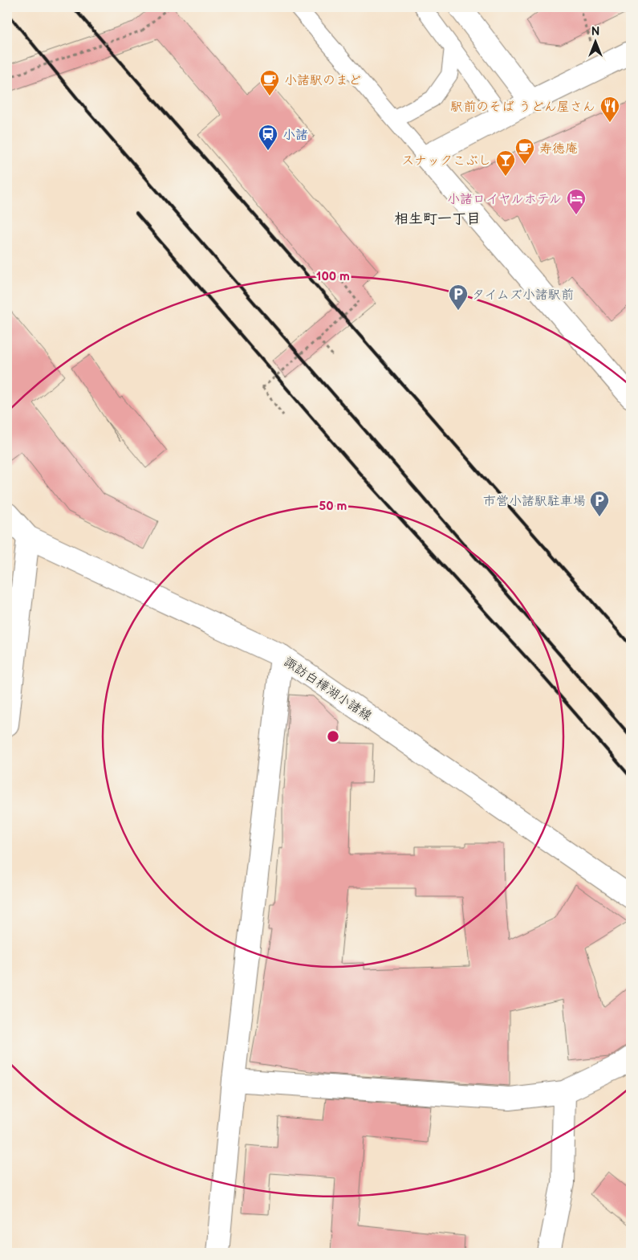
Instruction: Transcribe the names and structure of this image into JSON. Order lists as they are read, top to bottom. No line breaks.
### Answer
{"streets":{"street":["諏訪白樺湖小諸線"]},"districts":["相生町一丁目"],"places":{"cafe":["小諸駅のまど","寿徳庵"],"restaurant":["駅前のそば うどん屋さん"],"station":["小諸"],"bar":["スナックこぶし"],"hotel":["小諸ロイヤルホテル"],"parking":["タイムズ小諸駅前","市営小諸駅駐車場"]},"north":"top","rings":["100 m","50 m"]}
